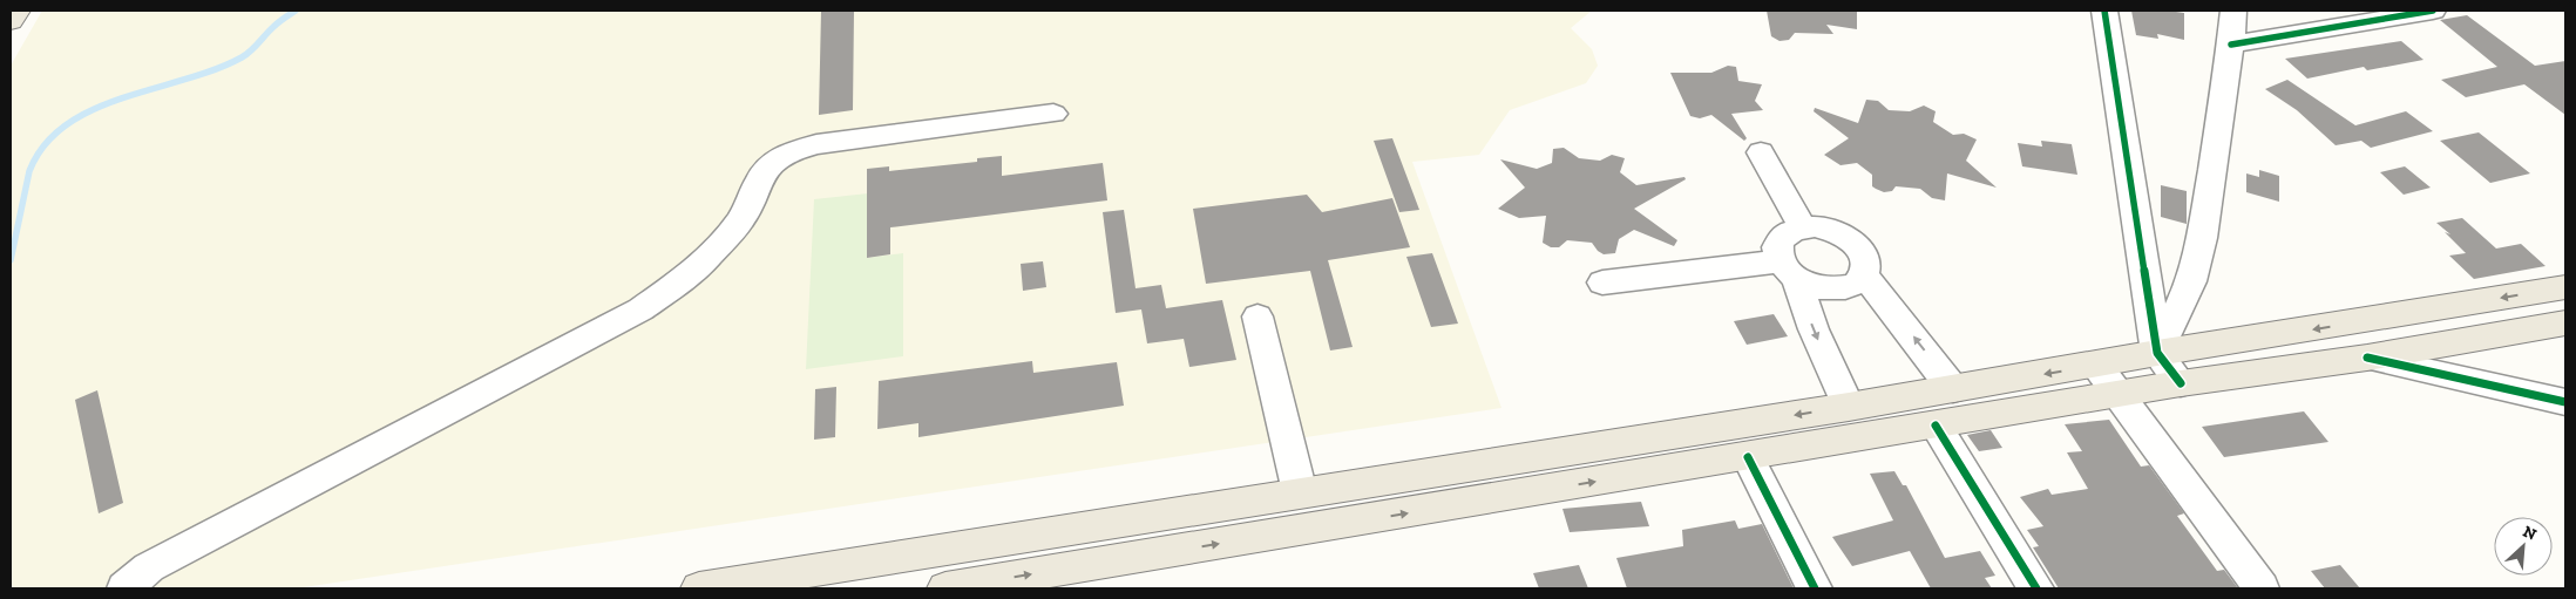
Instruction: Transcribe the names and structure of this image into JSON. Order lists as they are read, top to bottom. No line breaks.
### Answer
{"north":"top right"}
